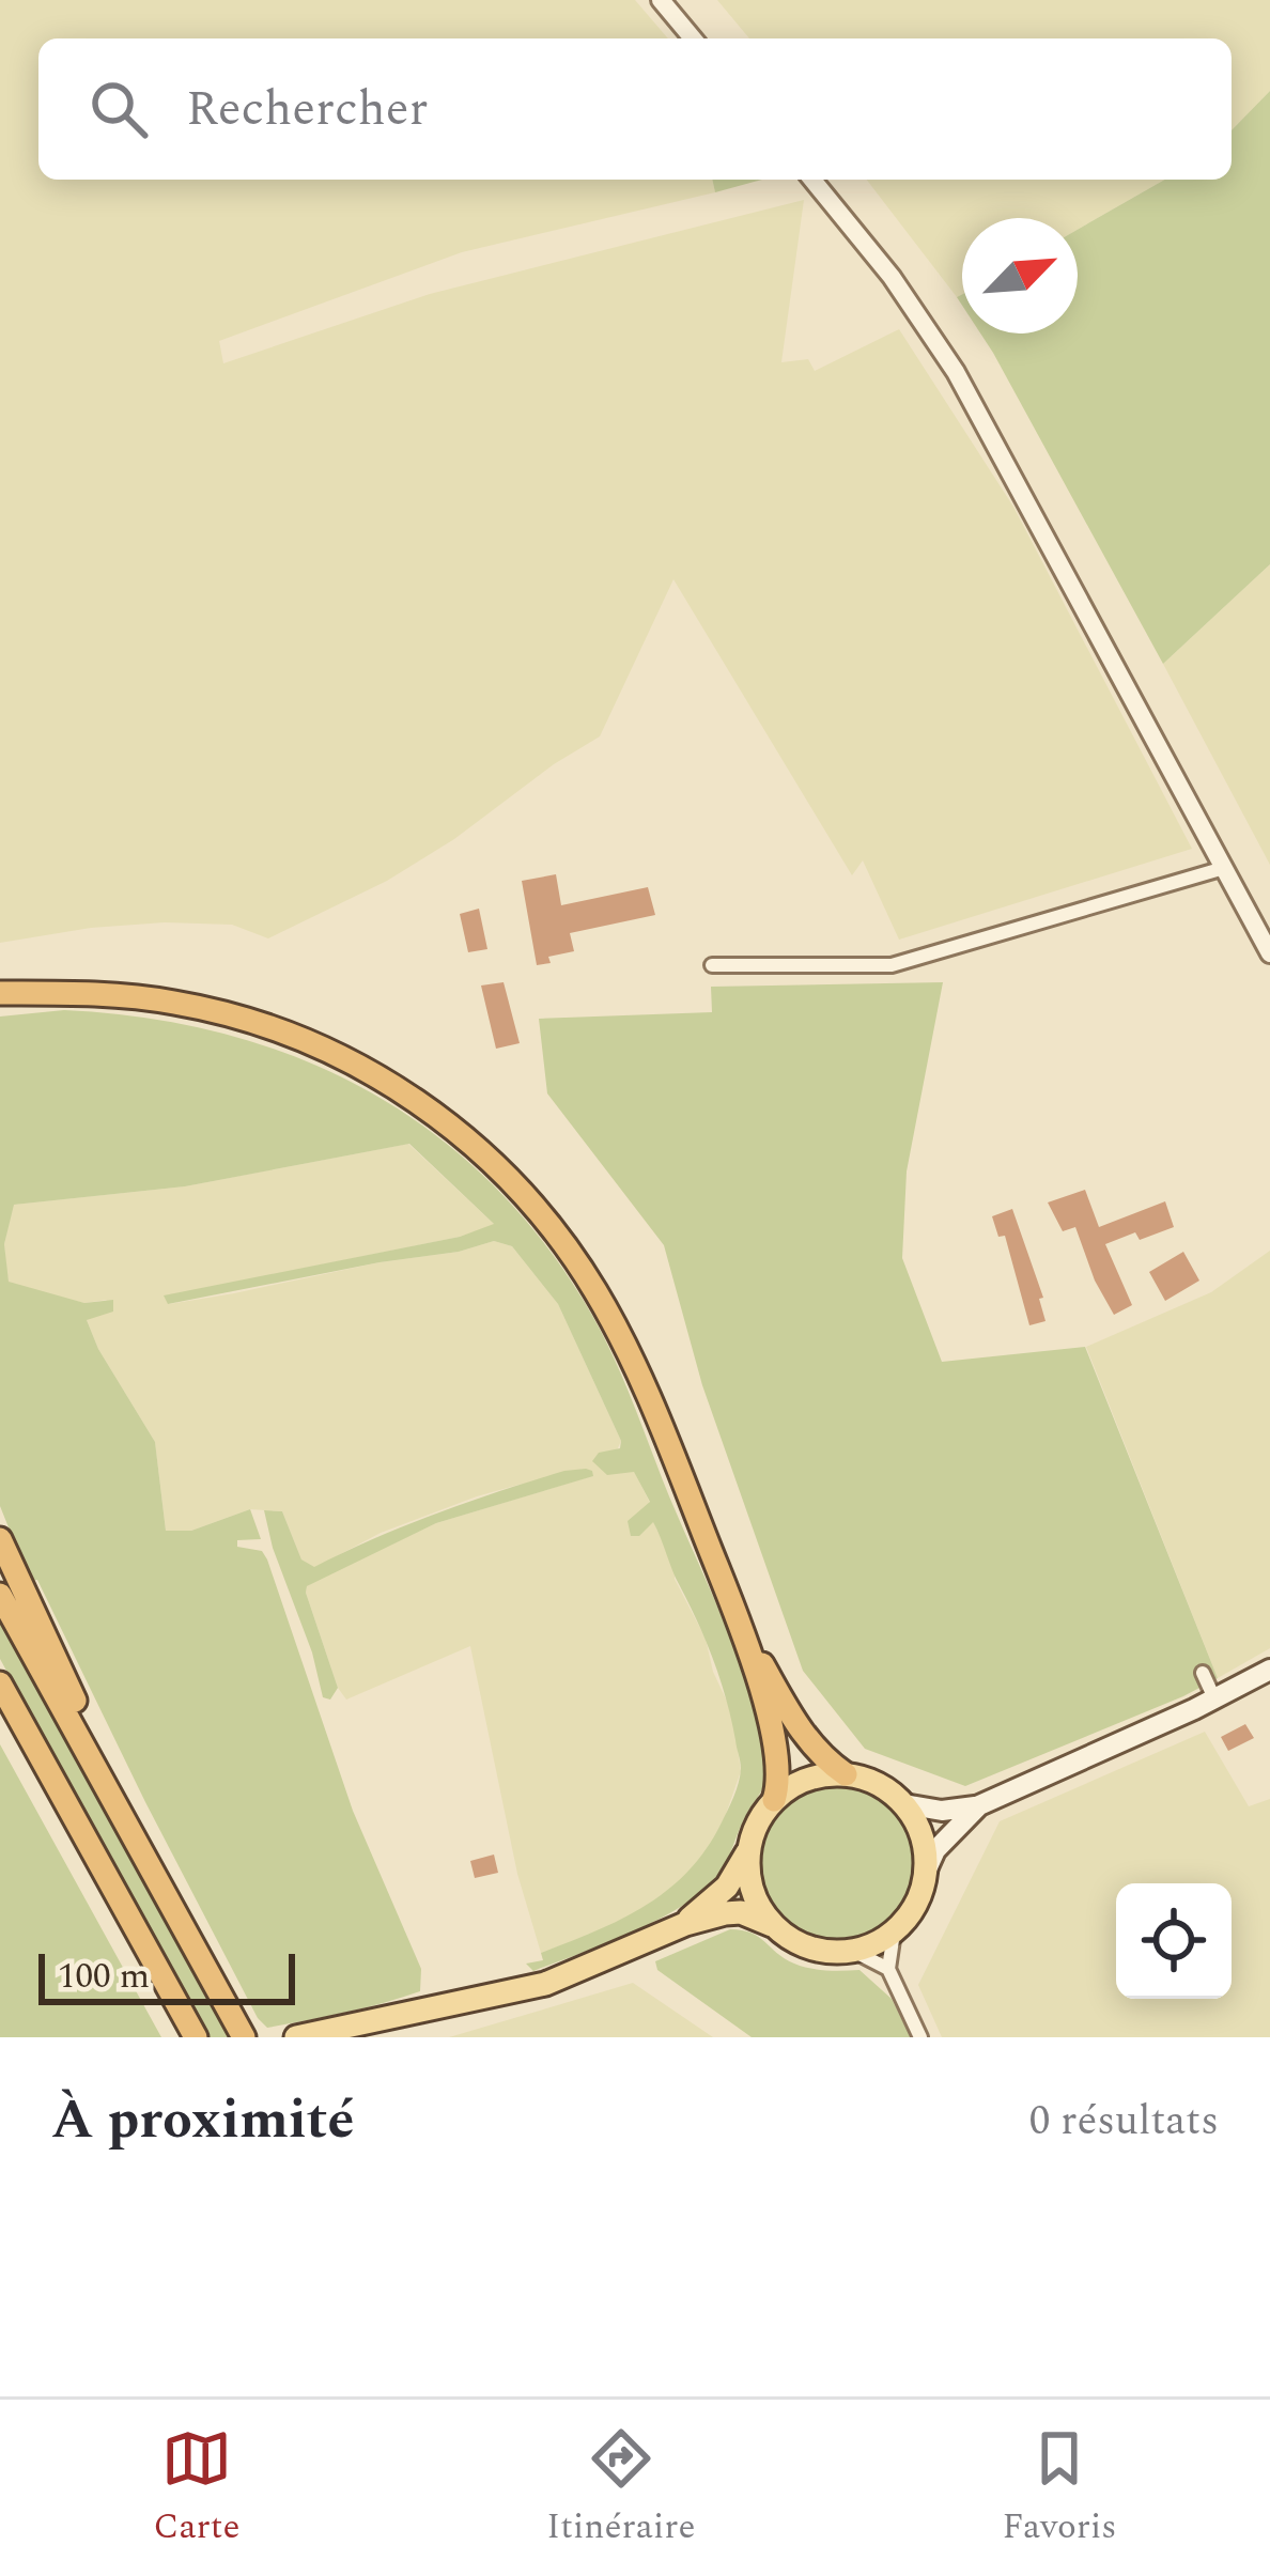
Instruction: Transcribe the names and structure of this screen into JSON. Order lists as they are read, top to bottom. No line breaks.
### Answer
{"scale_bar":"100 m","north":"top right","page":{"search":"Rechercher","scale":"100 m","heading":["À proximité","0 résultats"],"nav":["Carte","Itinéraire","Favoris"]}}
